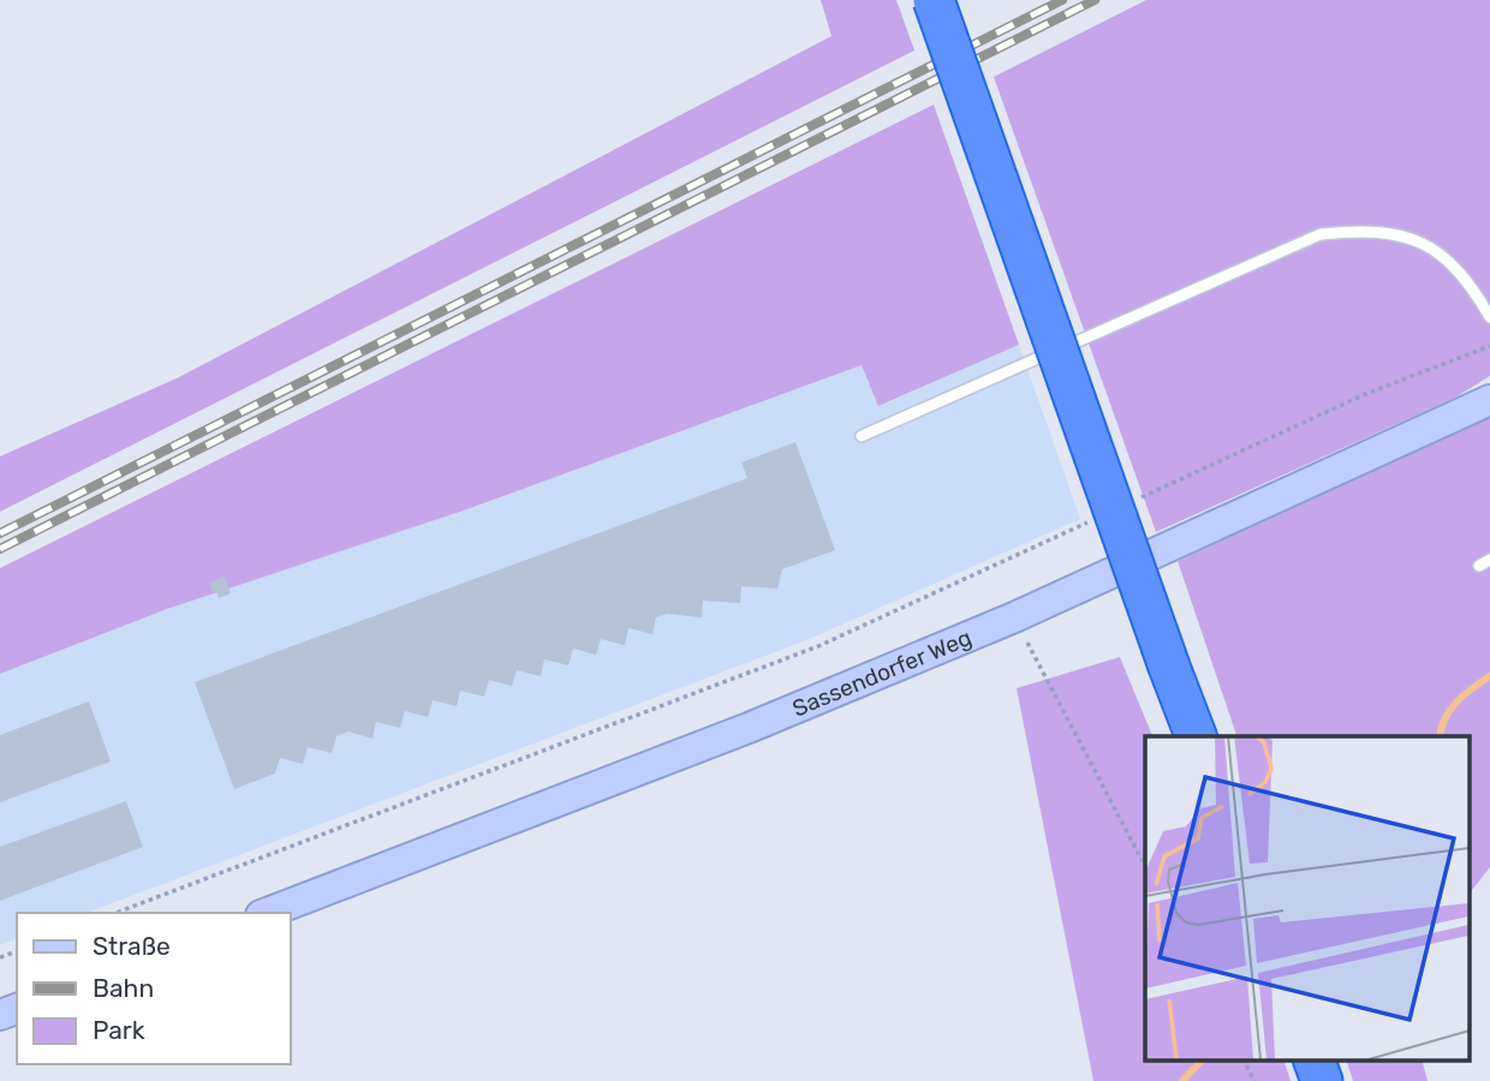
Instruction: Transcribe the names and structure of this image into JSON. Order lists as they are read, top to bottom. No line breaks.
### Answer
{"streets":{"street":["Sassendorfer Weg"]},"legend":["Straße","Bahn","Park"]}
